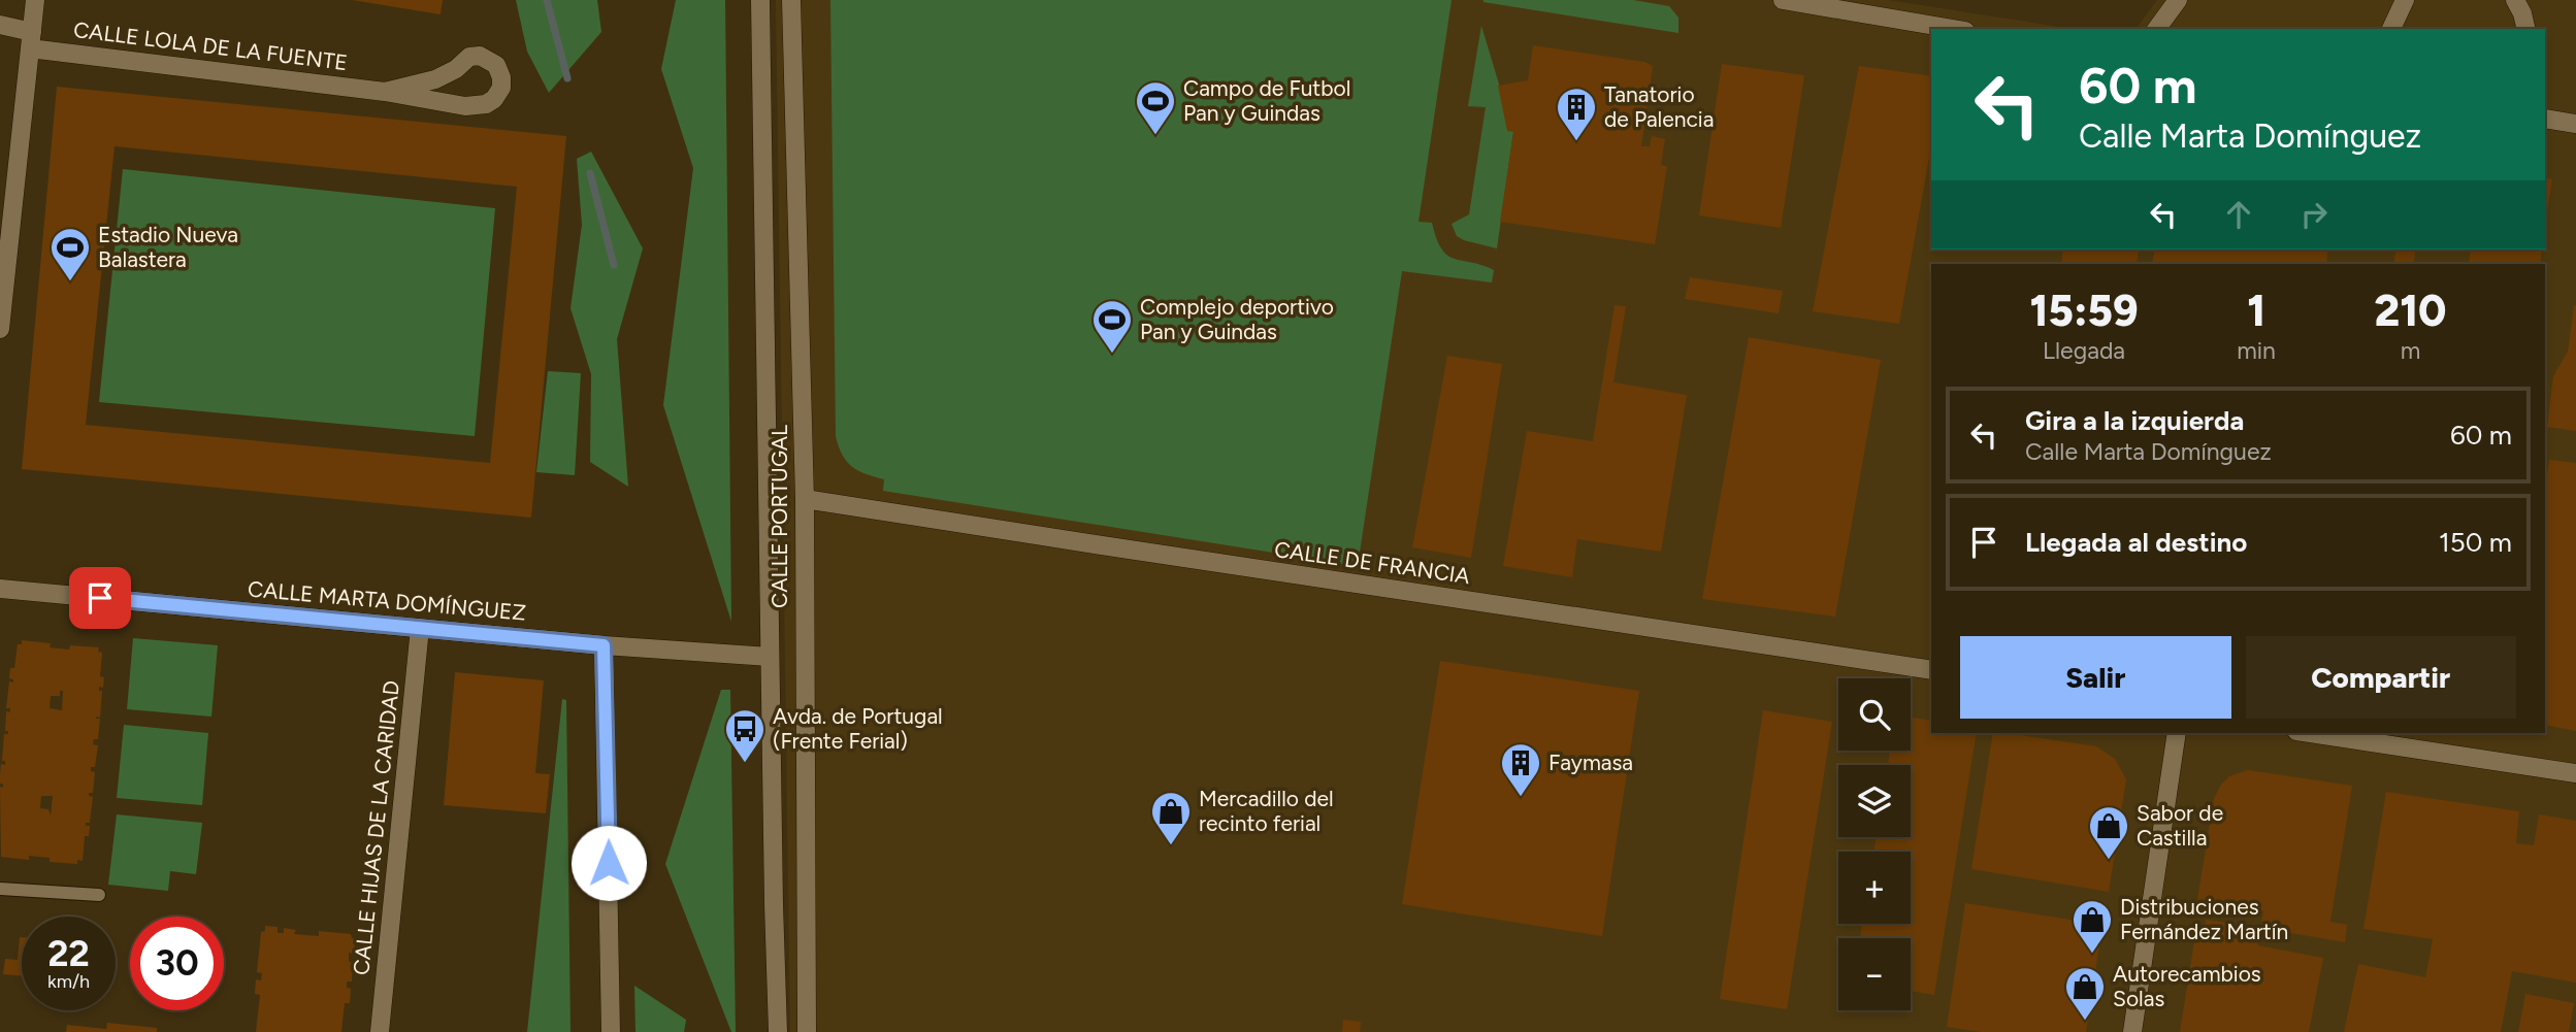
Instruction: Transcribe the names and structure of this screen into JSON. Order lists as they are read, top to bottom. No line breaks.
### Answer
{"streets":{"street":["CALLE LOLA DE LA FUENTE","CALLE PORTUGAL","CALLE DE FRANCIA","CALLE MARTA DOMÍNGUEZ","CALLE HIJAS DE LA CARIDAD"]},"crossings":[["CALLE PORTUGAL","CALLE DE FRANCIA"],["CALLE PORTUGAL","CALLE MARTA DOMÍNGUEZ"],["CALLE MARTA DOMÍNGUEZ","CALLE HIJAS DE LA CARIDAD"]],"places":{"sports":["Campo de Futbol Pan y Guindas","Estadio Nueva Balastera","Complejo deportivo Pan y Guindas"],"building":["Tanatorio de Palencia","Faymasa"],"bus stop":["Avda. de Portugal (Frente Ferial)"],"shop":["Mercadillo del recinto ferial","Sabor de Castilla","Distribuciones Fernández Martín","Autorecambios Solas"]},"page":{"turn":["60 m","Calle Marta Domínguez"],"eta":["15:59","Llegada","1","min","210","m"],"list":[{"name":"Gira a la izquierda","note":"Calle Marta Domínguez","value":"60 m"},{"name":"Llegada al destino","value":"150 m"}],"buttons":["Salir","Compartir"],"map_buttons":["+","−"],"speed":"22 km/h","limit":"30"}}
